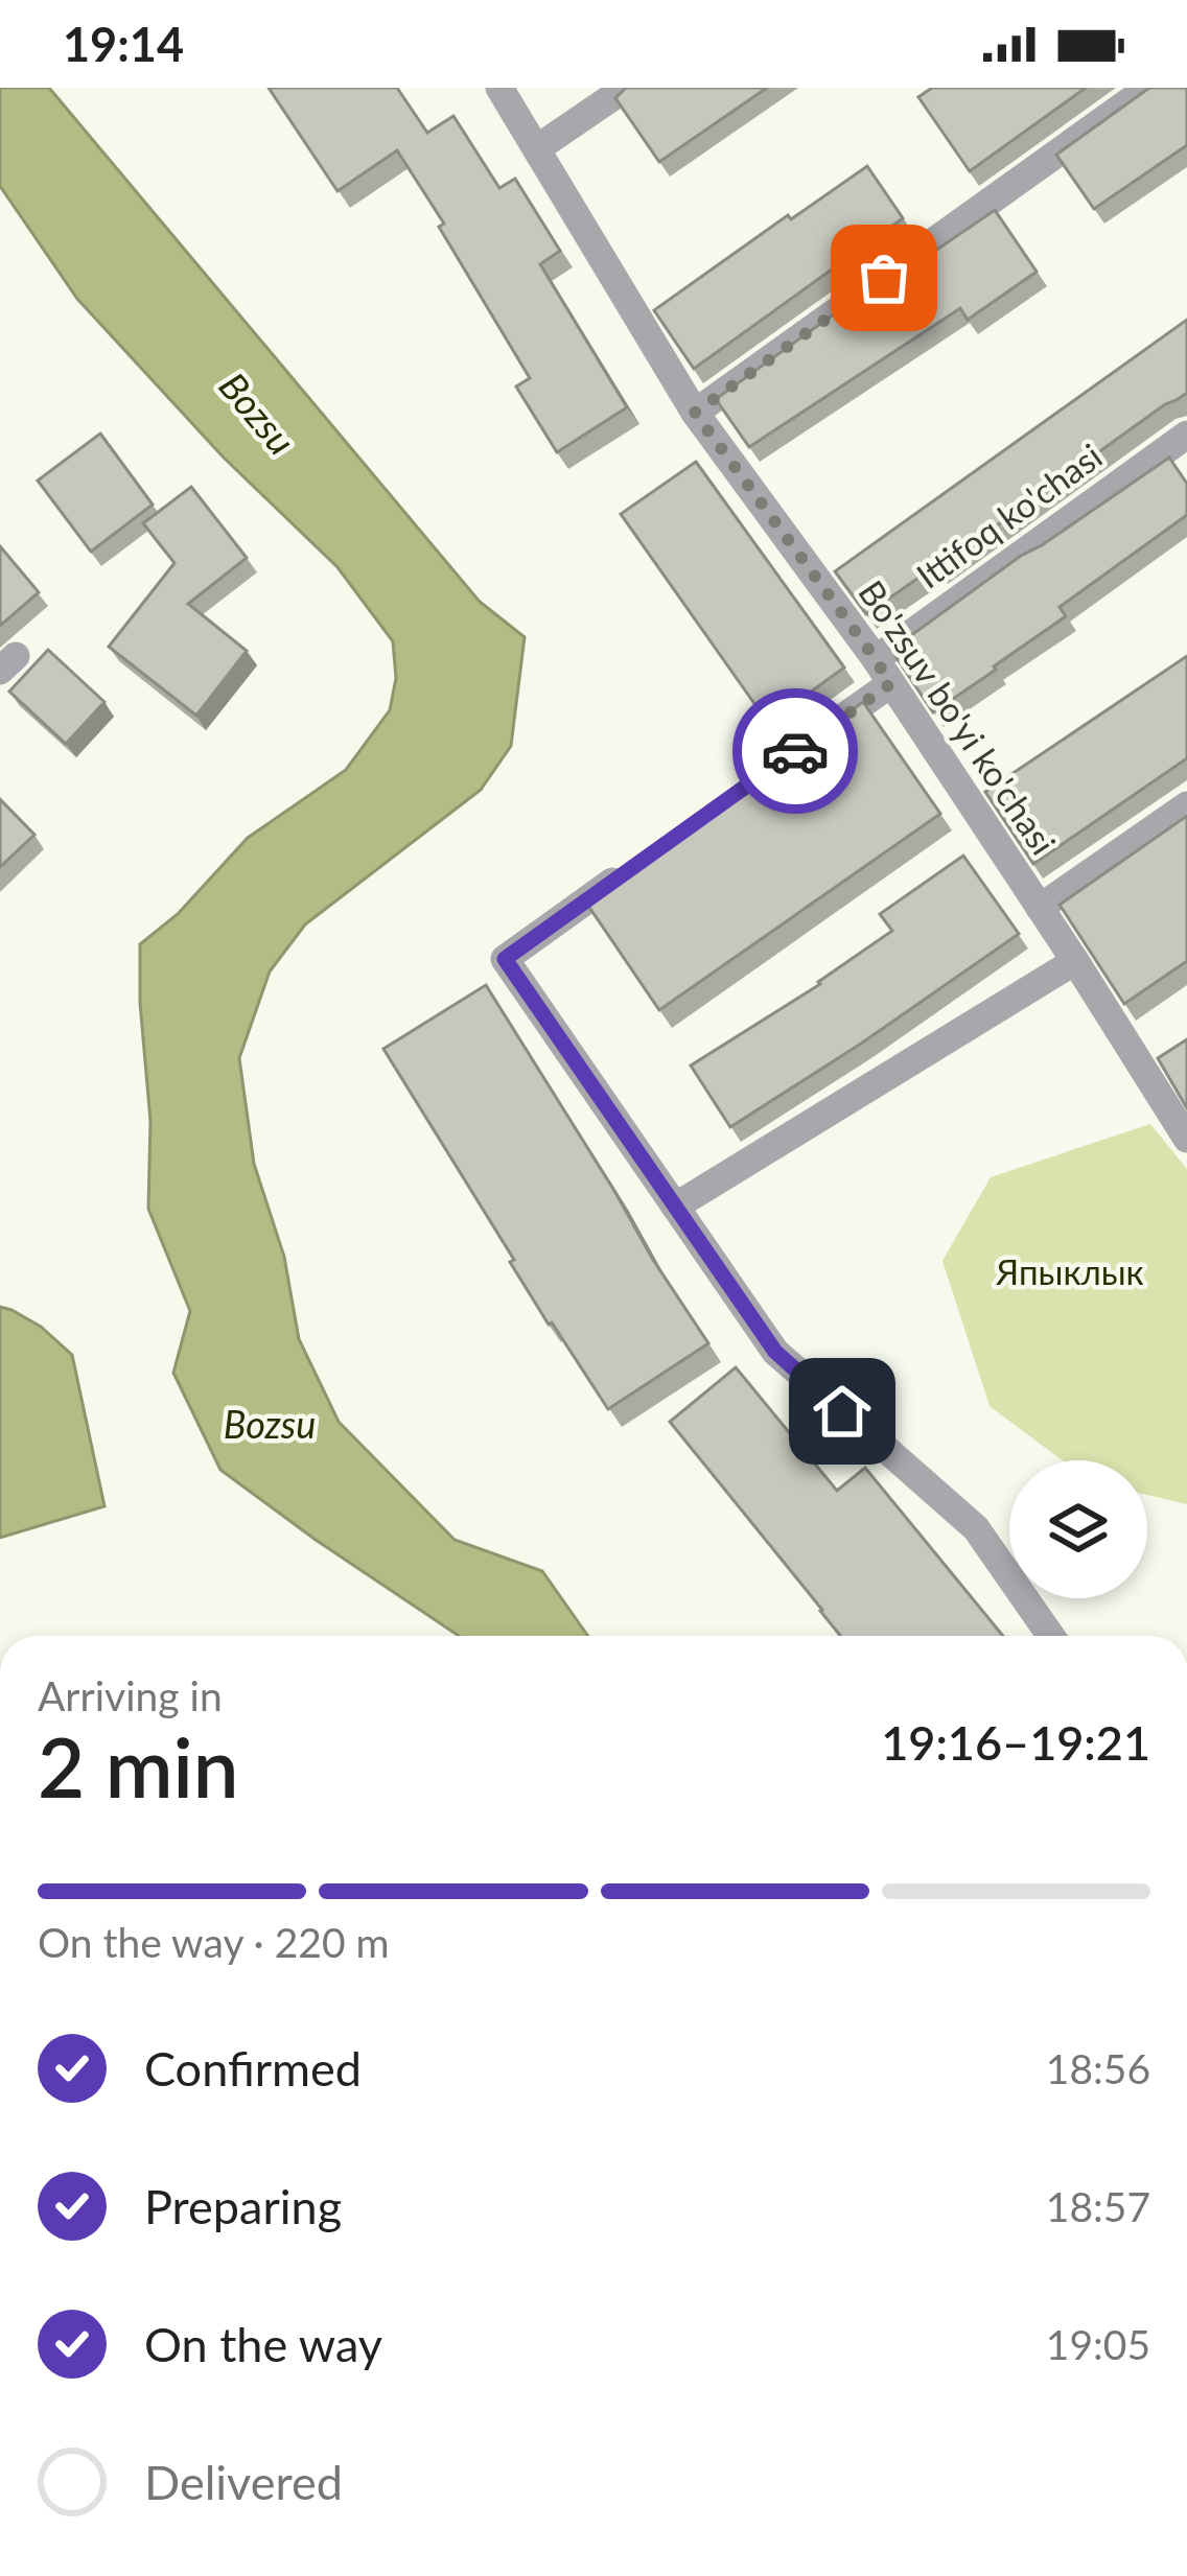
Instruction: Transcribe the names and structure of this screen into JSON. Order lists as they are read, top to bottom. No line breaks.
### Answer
{"streets":{"street":["Ittifoq ko'chasi","Bo'zsuv bo'yi ko'chasi"]},"crossings":[["Ittifoq ko'chasi","Bo'zsuv bo'yi ko'chasi"]],"water":["Bozsu"],"parks":["Япыклык"],"page":{"status":"19:14","heading":["2 min","Arriving in","19:16–19:21"],"bar":"On the way · 220 m","list":[["Confirmed","18:56"],["Preparing","18:57"],["On the way","19:05"],"Delivered"]}}
